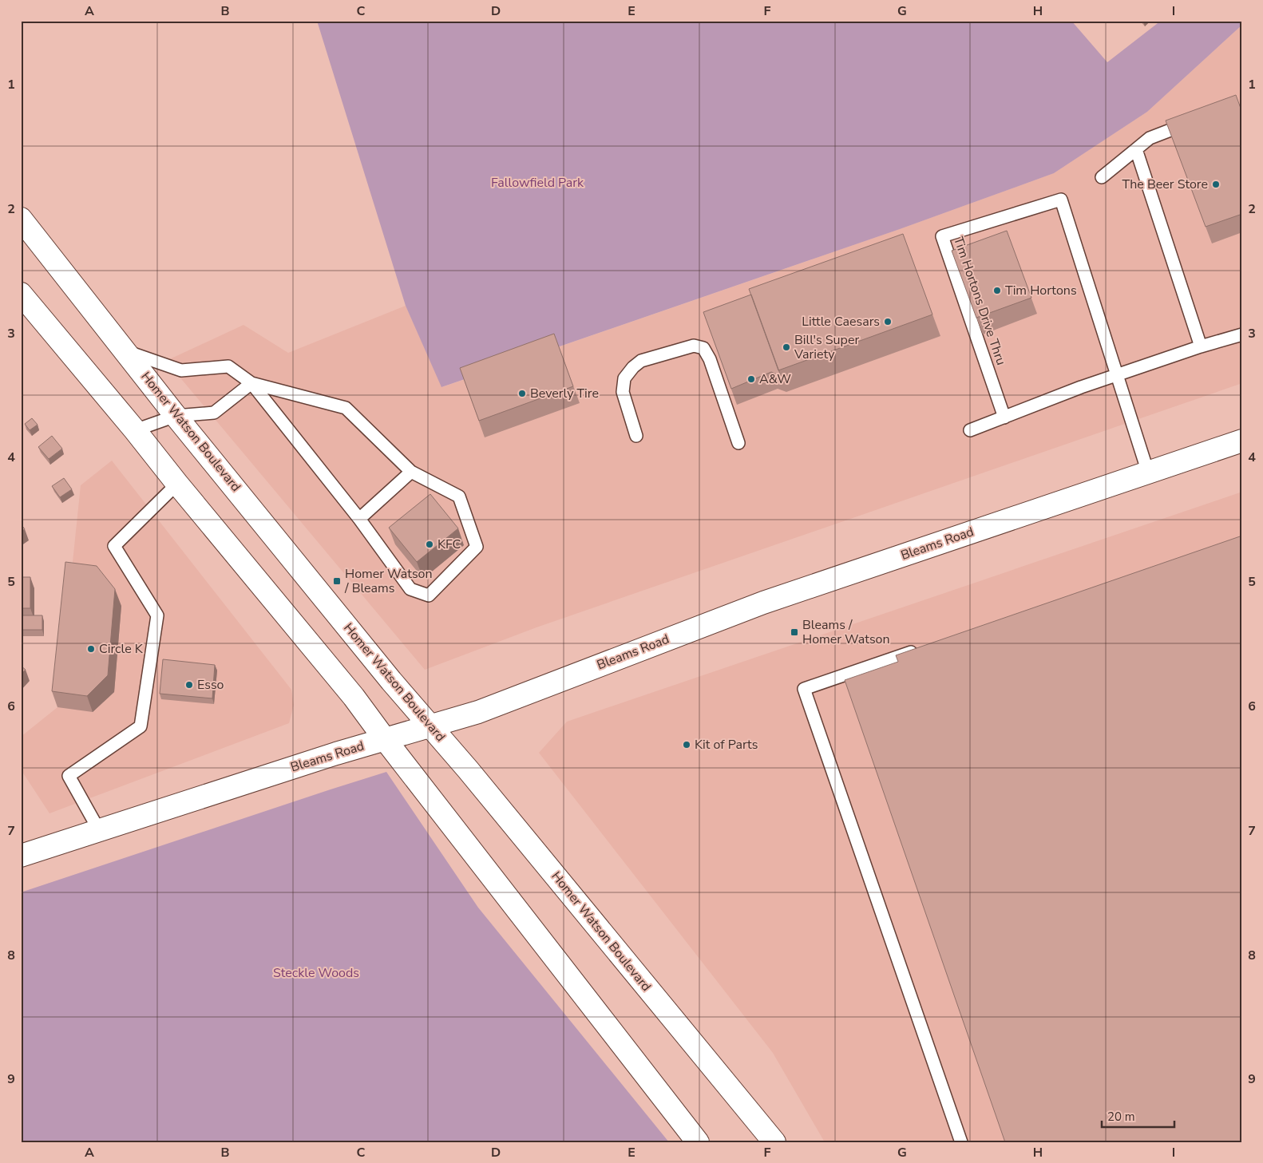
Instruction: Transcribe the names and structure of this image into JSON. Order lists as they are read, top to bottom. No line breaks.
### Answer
{"streets":{"main road":["Homer Watson Boulevard","Bleams Road"],"lane":["Tim Hortons Drive Thru"]},"crossings":[["Homer Watson Boulevard","Bleams Road"]],"parks":["Fallowfield Park","Steckle Woods"],"places":{"other":["The Beer Store","Tim Hortons","Little Caesars","Bill's Super Variety","A&W","Beverly Tire","KFC","Circle K","Esso","Kit of Parts"],"transit":["Homer Watson / Bleams","Bleams / Homer Watson"]},"scale_bar":"20 m","grid":{"columns":["A","B","C","D","E","F","G","H","I"],"rows":["1","2","3","4","5","6","7","8","9"]}}
